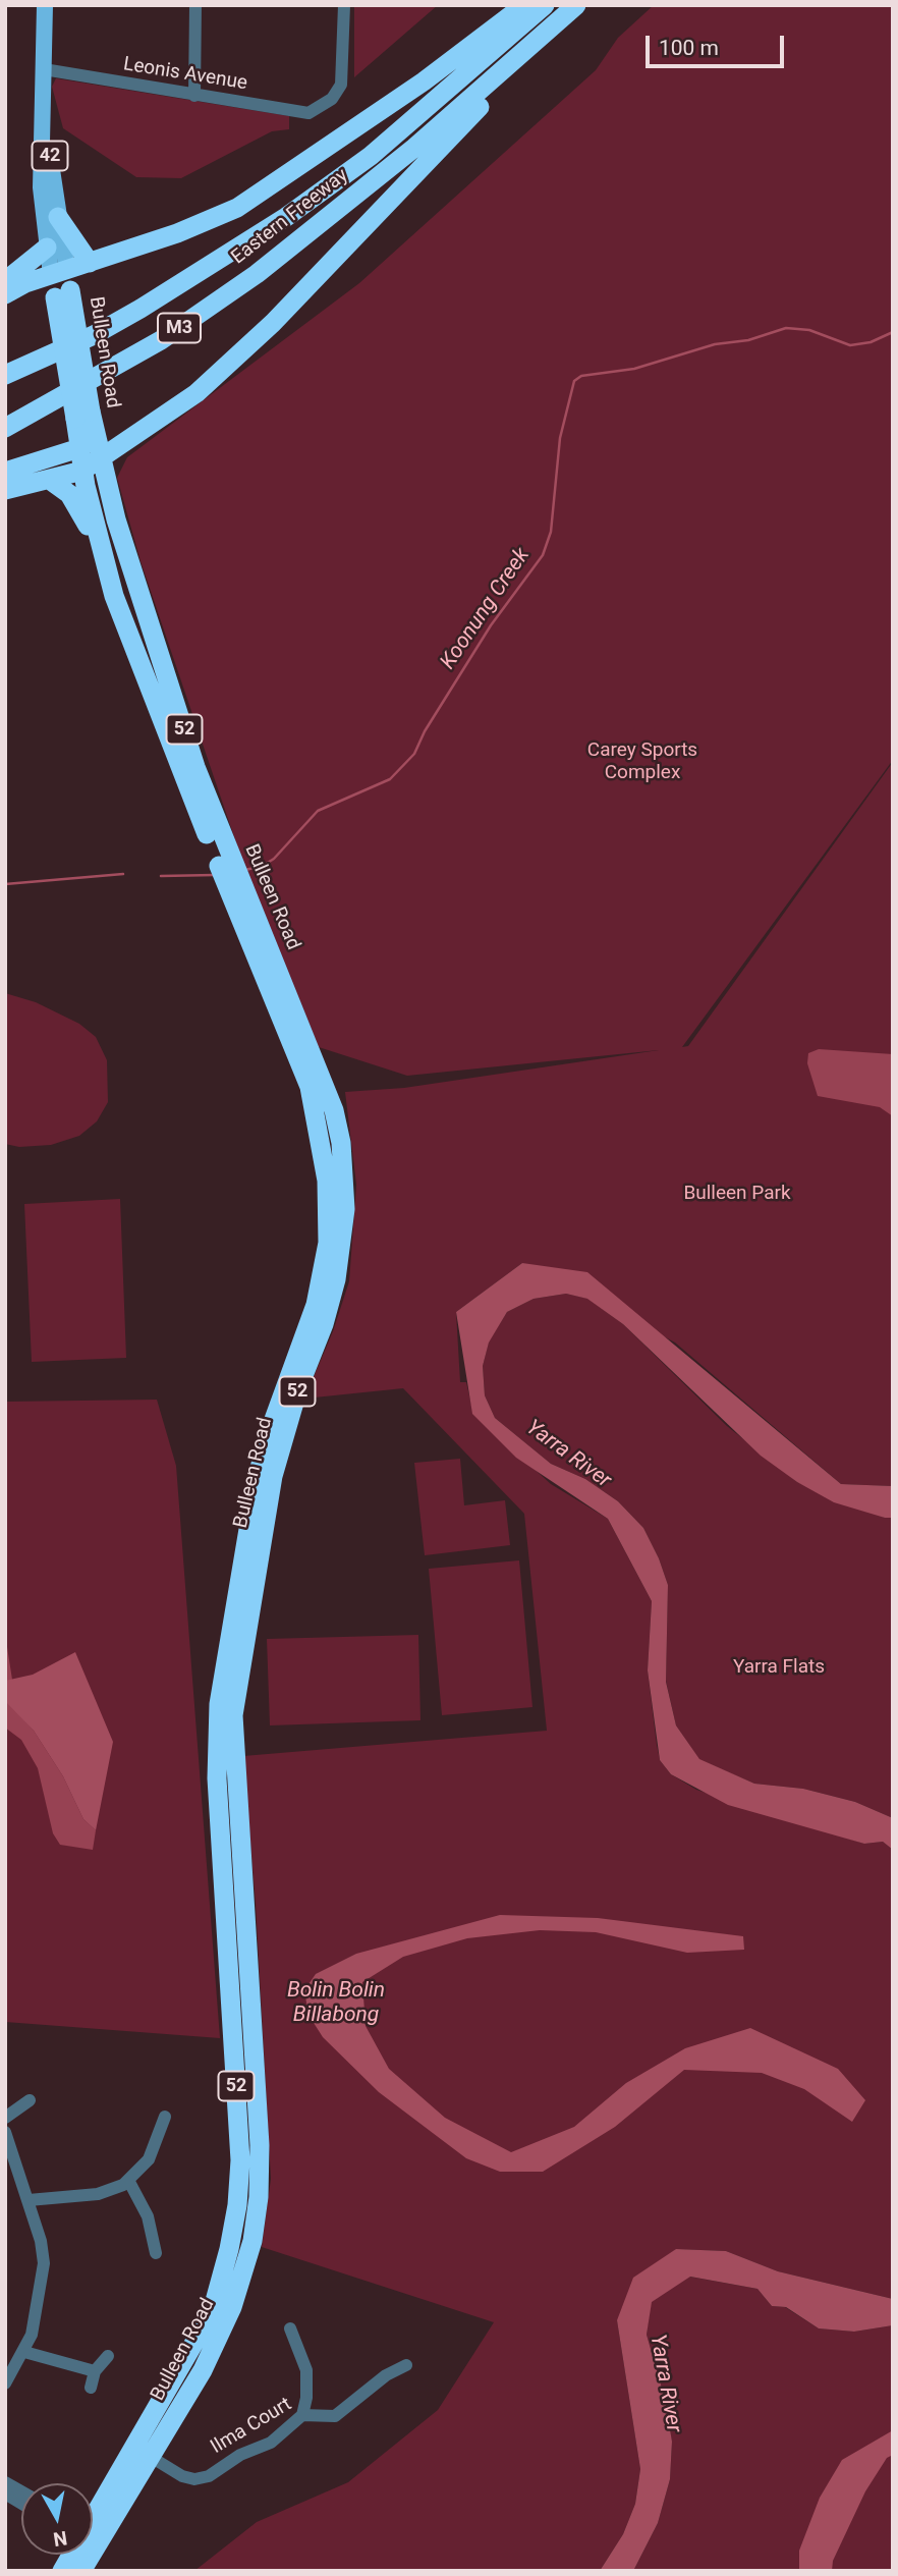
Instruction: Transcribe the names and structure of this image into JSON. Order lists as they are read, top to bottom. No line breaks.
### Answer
{"streets":{"highway":["42","Eastern Freeway","M3","Bulleen Road","52"],"street":["Leonis Avenue","Ilma Court"]},"crossings":[["Leonis Avenue","Bulleen Road"],["Bulleen Road","Ilma Court"]],"water":["Koonung Creek","Yarra River","Bolin Bolin Billabong"],"parks":["Carey Sports Complex","Bulleen Park","Yarra Flats"],"scale_bar":"100 m","north":"bottom"}
